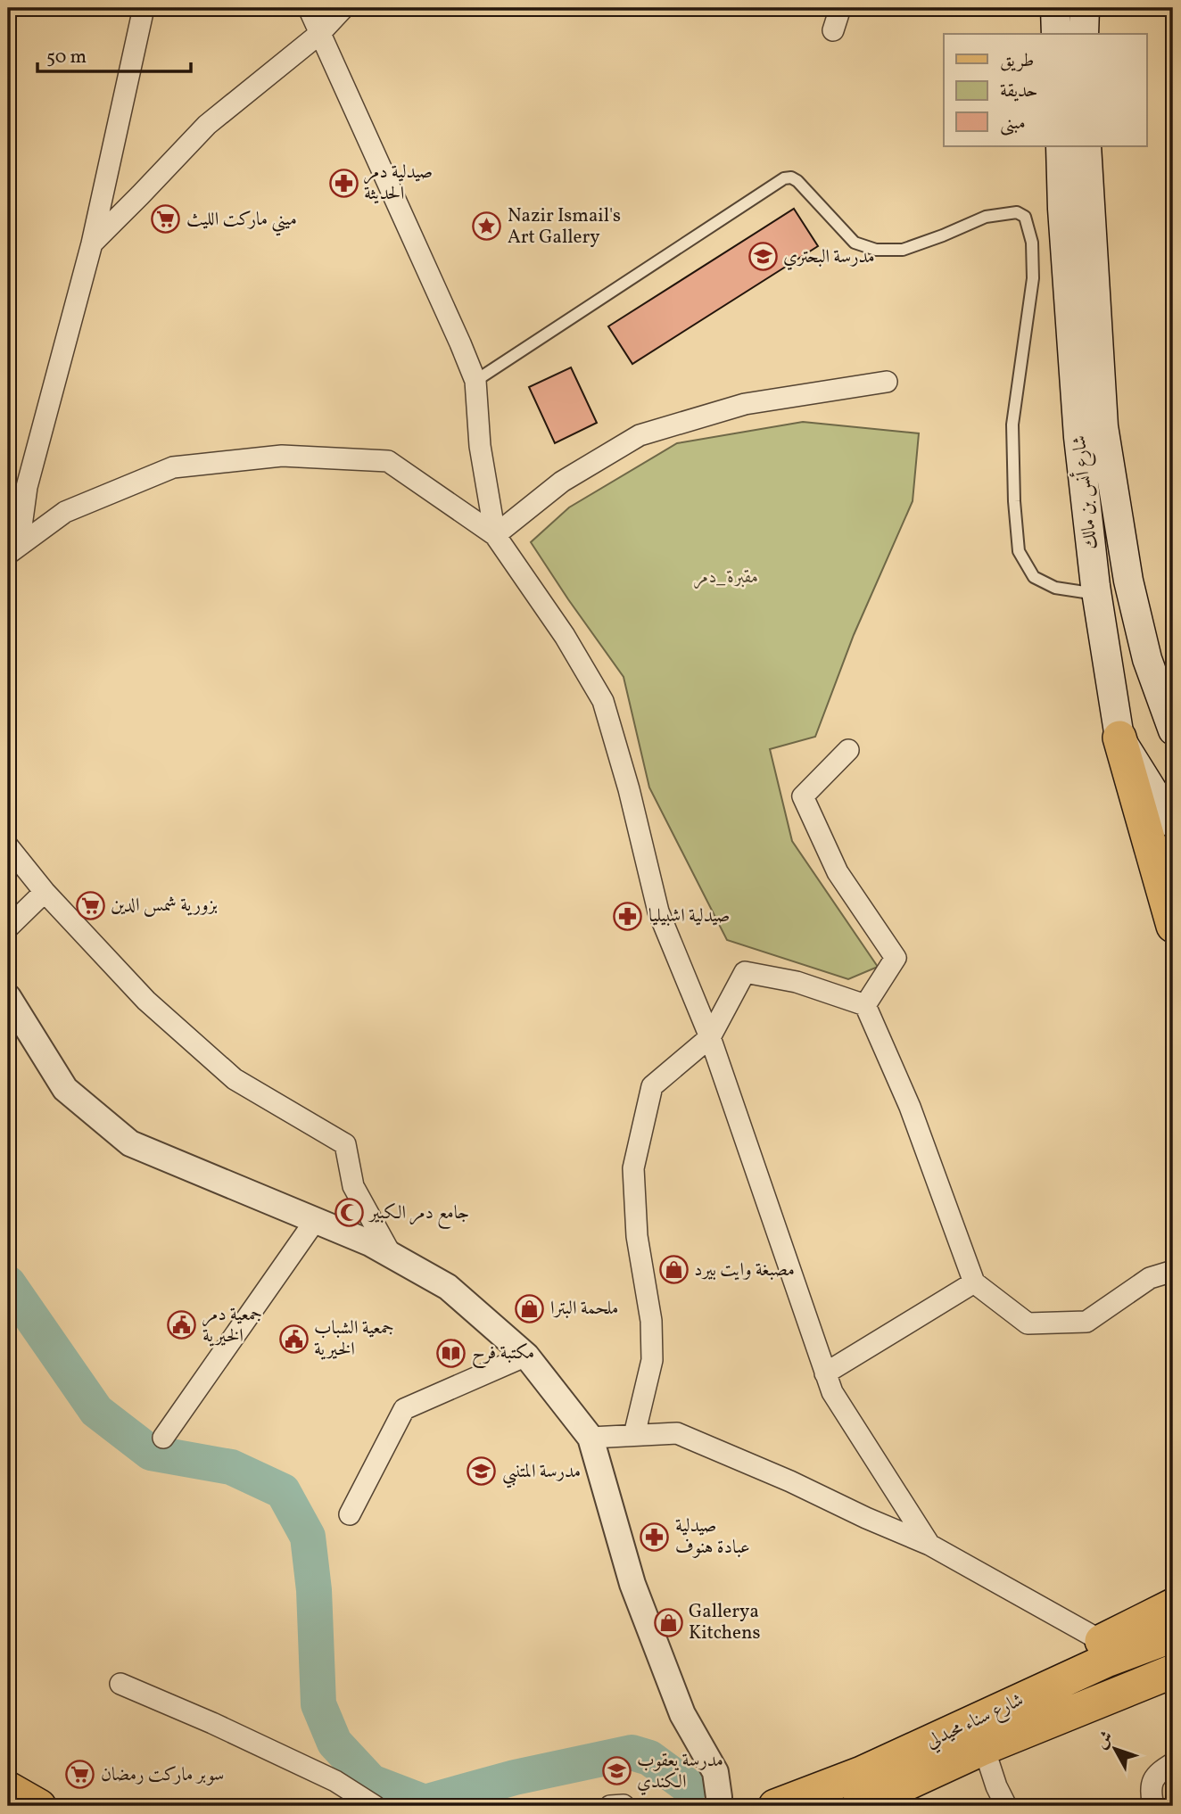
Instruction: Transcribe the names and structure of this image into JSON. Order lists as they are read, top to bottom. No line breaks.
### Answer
{"streets":{"main road":["شارع أنس بن مالك","شارع سناء محيدلي"]},"parks":["مقبرة_دمر"],"places":{"pharmacy":["صيدلية دمر الحديثة","صيدلية اشبيليا","صيدلية عبادة هنوف"],"supermarket":["ميني ماركت الليث","بزورية شمس الدين","سوبر ماركت رمضان"],"place":["Nazir Ismail's Art Gallery"],"school or university":["مدرسة البحتري","مدرسة المتنبي","مدرسة يعقوب الكندي"],"mosque":["جامع دمر الكبير"],"shop":["مصبغة وايت بيرد","ملحمة البترا","Gallerya Kitchens"],"public building":["جمعية دمر الخيرية","جمعية الشباب الخيرية"],"library":["مكتبة فرح"]},"legend":["طريق","حديقة","مبنى"],"scale_bar":"50 m","north":"top left"}
